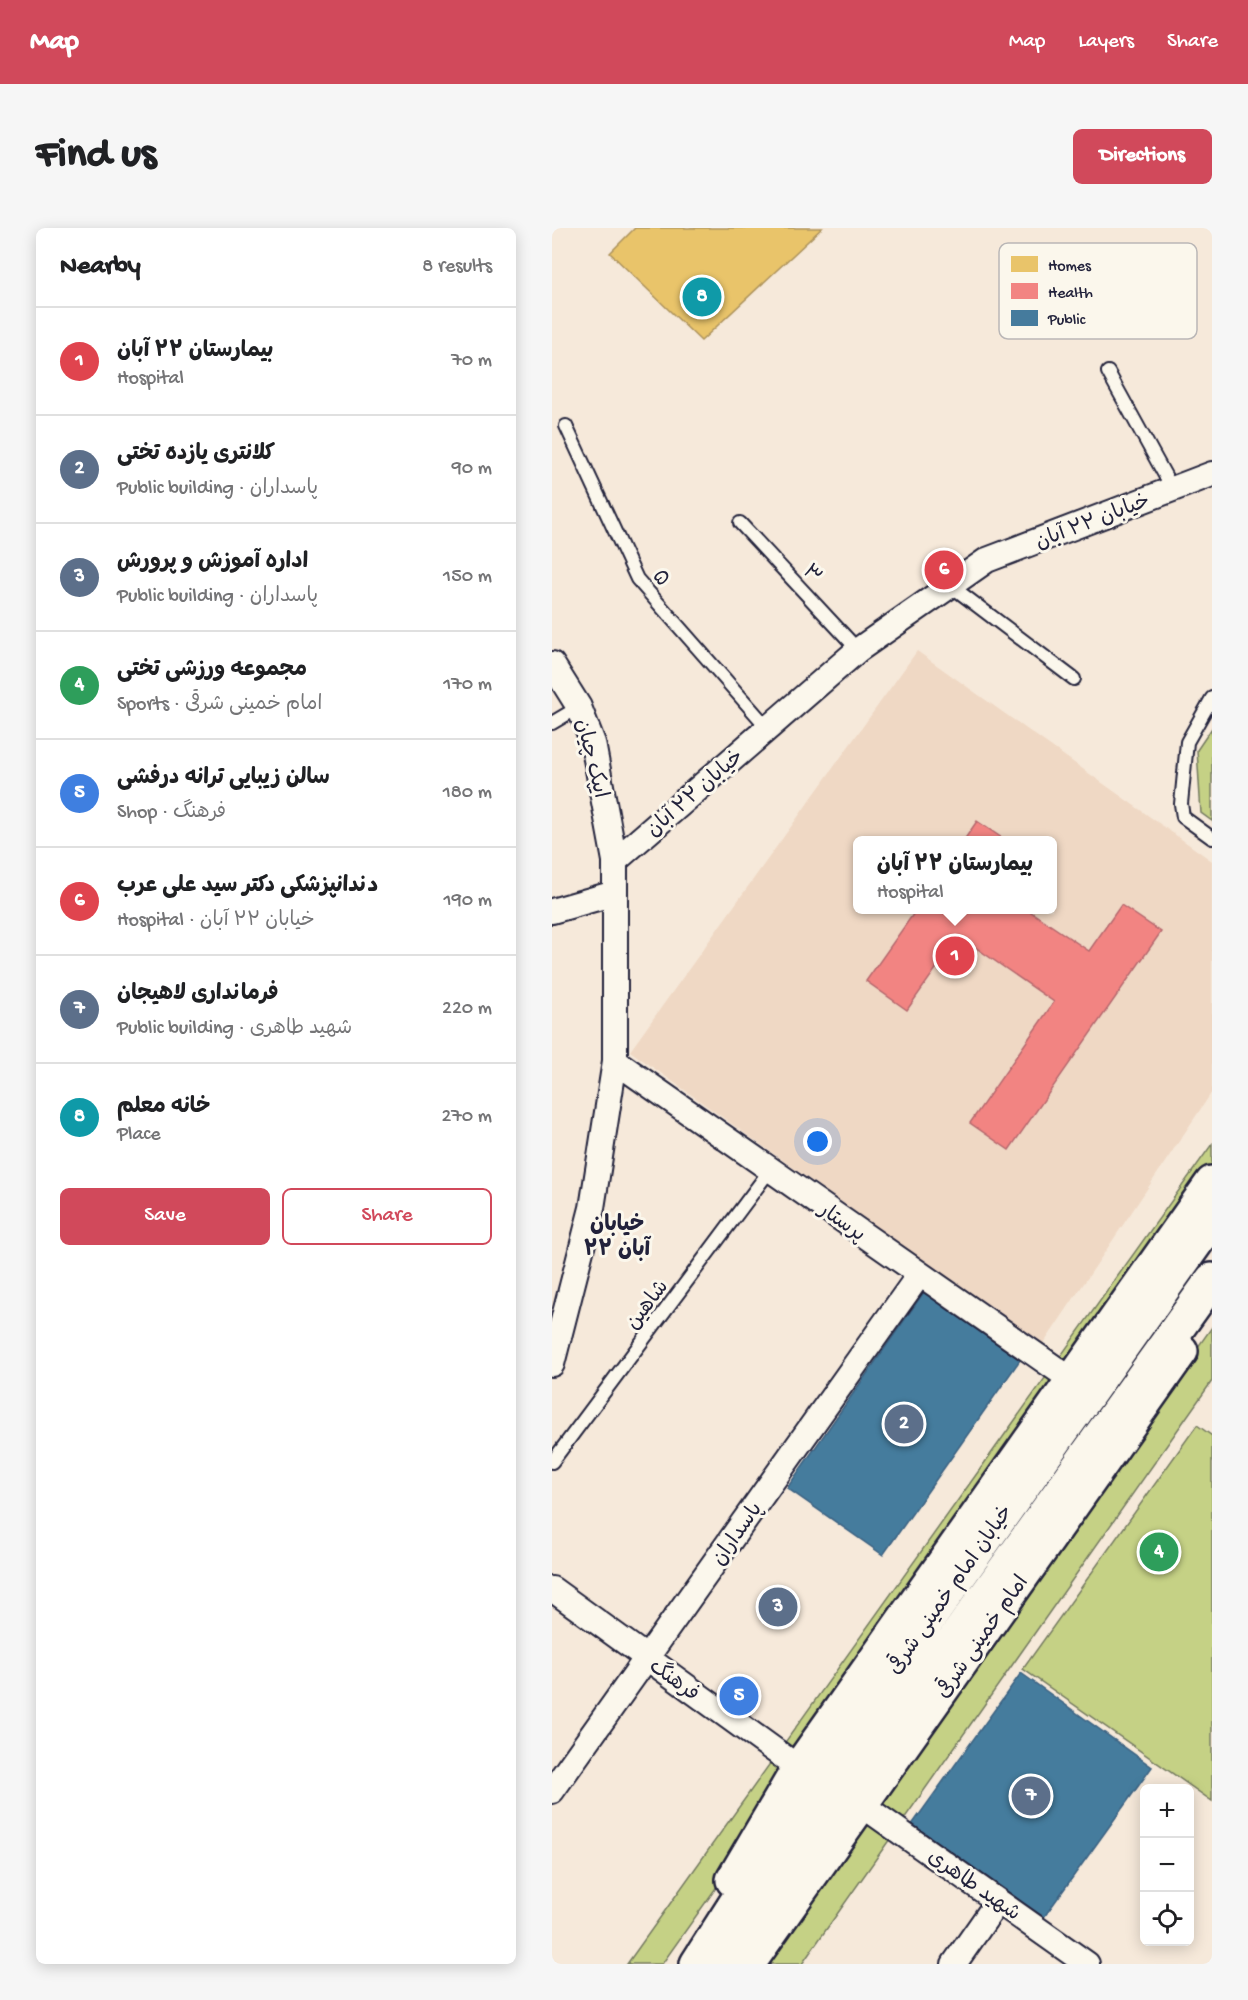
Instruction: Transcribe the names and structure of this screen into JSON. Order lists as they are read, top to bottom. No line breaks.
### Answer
{"streets":{"main road":["خیابان امام خمینی شرقی","امام خمینی شرقی"],"street":["خیابان ۲۲ آبان","ایپک چیان","پرستار","پاسداران","فرهنگ","شهید طاهری"],"lane":["۳","۵","شاهین"]},"crossings":[["خیابان ۲۲ آبان","۳"],["خیابان ۲۲ آبان","۵"],["خیابان ۲۲ آبان","ایپک چیان"],["پرستار","شاهین"],["پرستار","پاسداران"],["پاسداران","فرهنگ"],["امام خمینی شرقی","شهید طاهری"]],"districts":["خیابان ۲۲ آبان"],"legend":["Homes","Health","Public"],"page":{"header":"Map","nav":["Map","Layers","Share"],"buttons":["Directions",["Save","Share"]],"title":"Find us","heading":["Nearby","8 results"],"pins":["8","6","1","2","4","3","5","7"],"list":[{"mark":"1","name":"بیمارستان ۲۲ آبان","note":"Hospital","value":"70 m"},{"mark":"2","name":"کلانتری یازده تختی","note":"Public building · پاسداران","value":"90 m"},{"mark":"3","name":"اداره آموزش و پرورش","note":"Public building · پاسداران","value":"150 m"},{"mark":"4","name":"مجموعه ورزشی تختی","note":"Sports · امام خمینی شرقی","value":"170 m"},{"mark":"5","name":"سالن زیبایی ترانه درفشی","note":"Shop · فرهنگ","value":"180 m"},{"mark":"6","name":"دندانپزشکی دکتر سید علی عرب","note":"Hospital · خیابان ۲۲ آبان","value":"190 m"},{"mark":"7","name":"فرمانداری لاهیجان","note":"Public building · شهید طاهری","value":"220 m"},{"mark":"8","name":"خانه معلم","note":"Place","value":"270 m"}],"popup":["بیمارستان ۲۲ آبان","Hospital"],"map_buttons":["+","−"]}}
